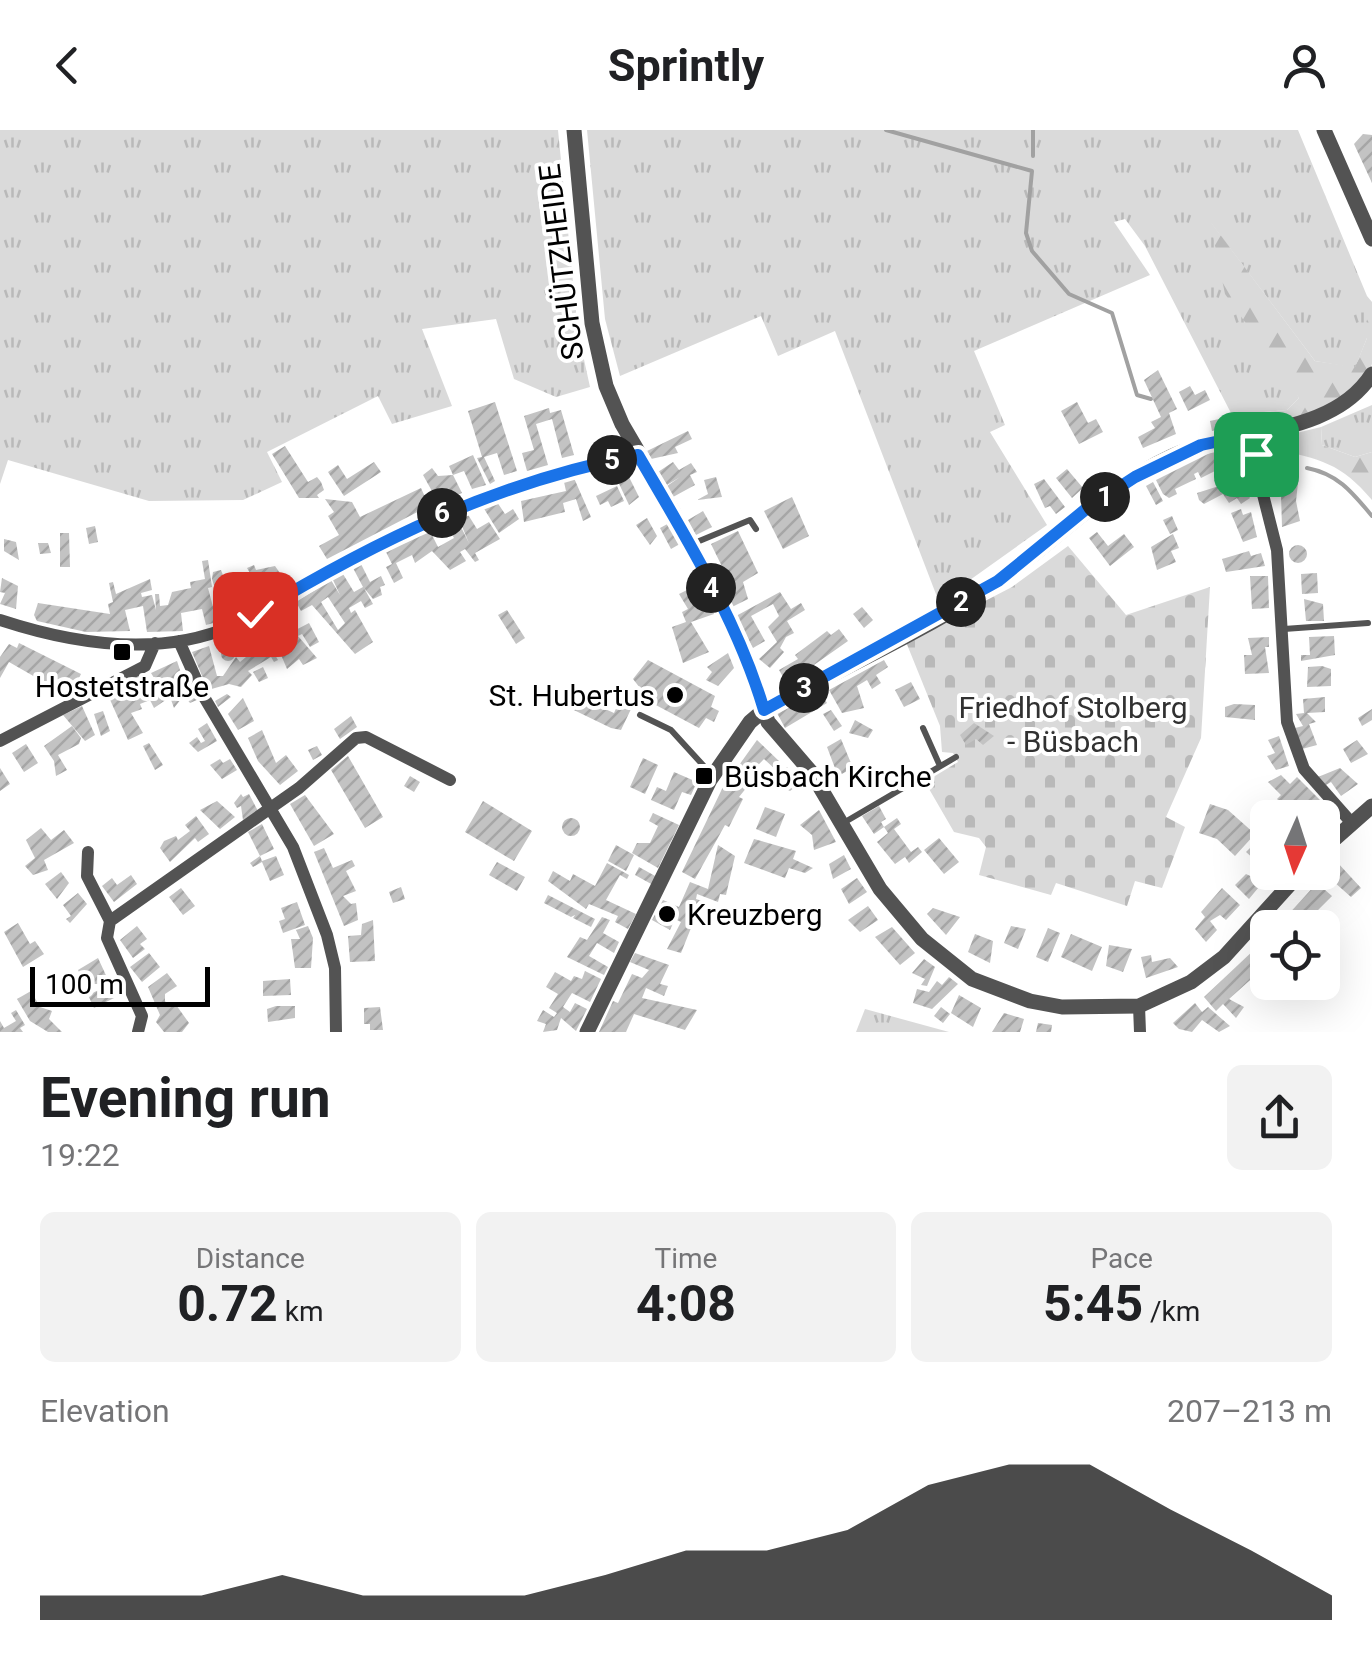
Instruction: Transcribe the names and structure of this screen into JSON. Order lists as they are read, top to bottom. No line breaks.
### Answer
{"streets":{"street":["SCHÜTZHEIDE"]},"parks":["Friedhof Stolberg - Büsbach"],"places":{"transit":["Hostetstraße","Büsbach Kirche"],"other":["St. Hubertus","Kreuzberg"]},"scale_bar":"100 m","north":"bottom","page":{"header":"Sprintly","pins":["5","1","6","4","2","3"],"scale":"100 m","heading":["Evening run","19:22"],"stats":[["Distance","0.72 km"],["Time","4:08"],["Pace","5:45 /km"]],"chart":["Elevation","207–213 m"]}}
